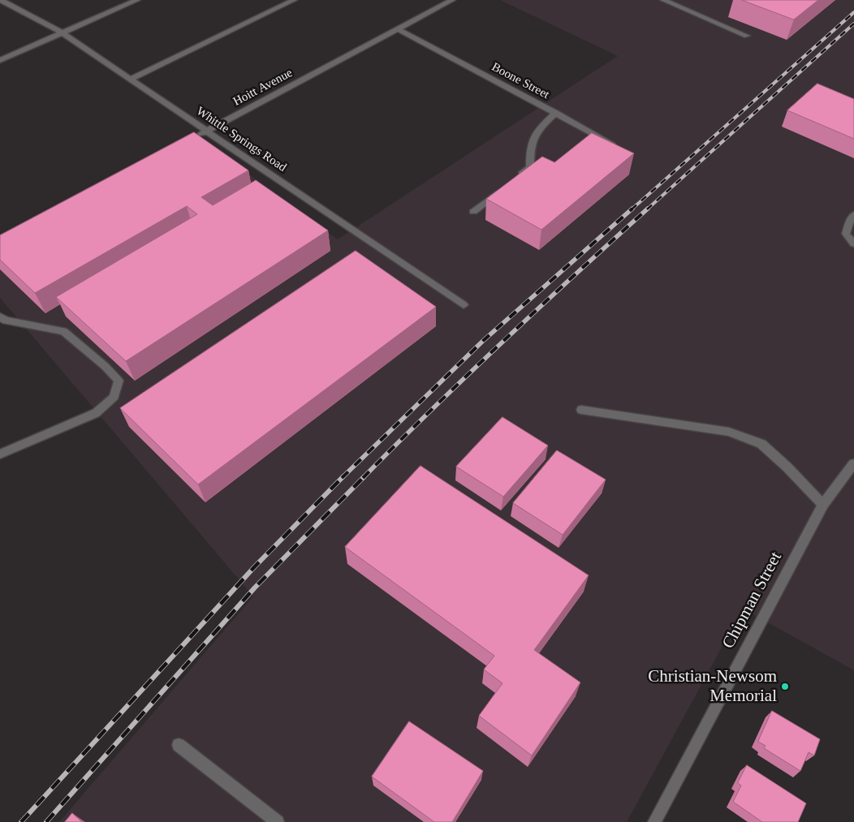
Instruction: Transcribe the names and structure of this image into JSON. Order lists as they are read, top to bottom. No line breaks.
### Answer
{"streets":{"street":["Boone Street","Hoitt Avenue","Whittle Springs Road","Chipman Street"]},"crossings":[["Boone Street","Hoitt Avenue"],["Hoitt Avenue","Whittle Springs Road"]],"places":["Christian-Newsom Memorial"]}
